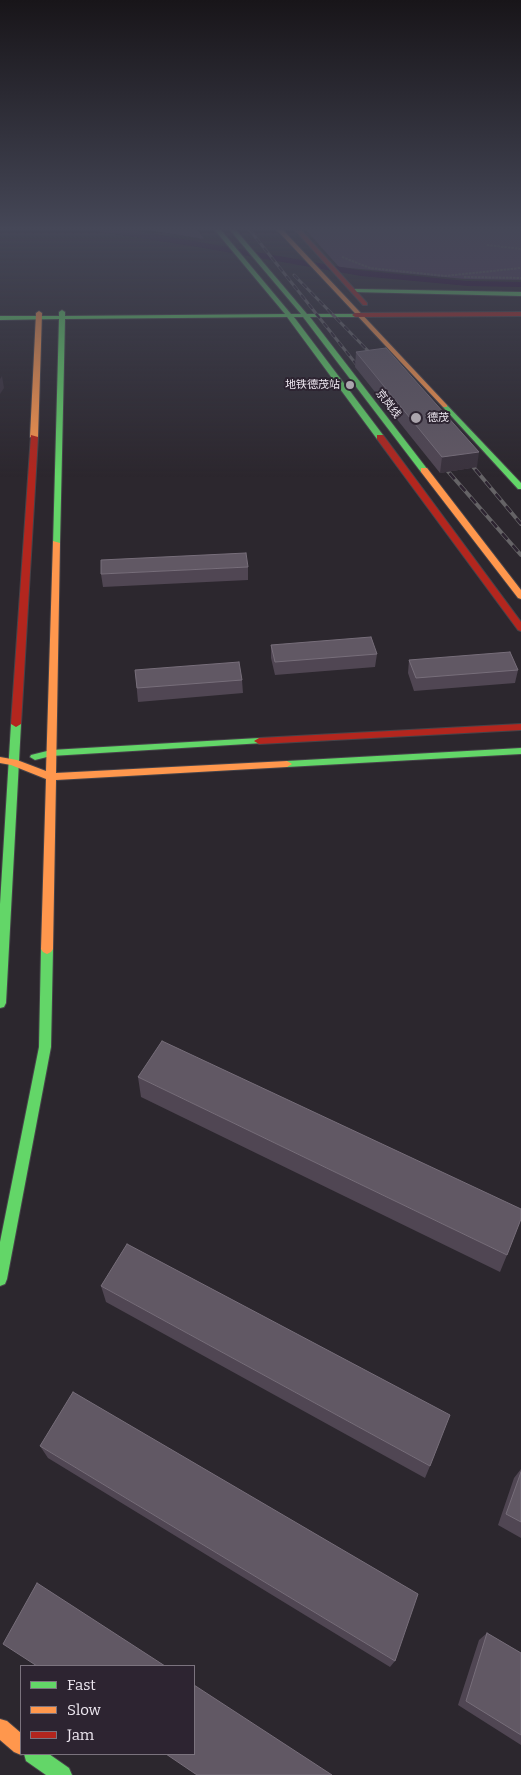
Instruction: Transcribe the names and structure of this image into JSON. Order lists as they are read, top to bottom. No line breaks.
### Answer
{"streets":{"main road":["京岚线"]},"places":["地铁德茂站","德茂"],"legend":["Fast","Slow","Jam"]}
